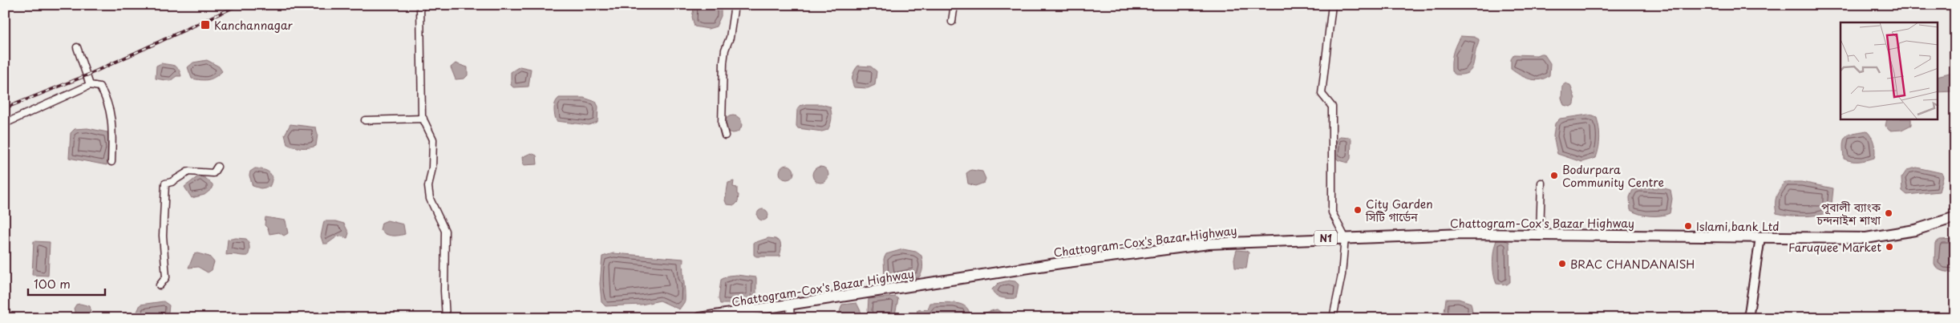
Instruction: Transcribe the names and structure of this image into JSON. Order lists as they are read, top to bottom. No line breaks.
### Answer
{"streets":{"highway":["Chattogram-Cox's Bazar Highway","N1"]},"places":{"transit":["Kanchannagar"],"other":["Bodurpara Community Centre","City Garden সিটি গার্ডেন","পূবালী ব্যাংক চন্দনাইশ শাখা","Islami bank Ltd","Faruquee Market","BRAC CHANDANAISH"]},"scale_bar":"100 m"}
